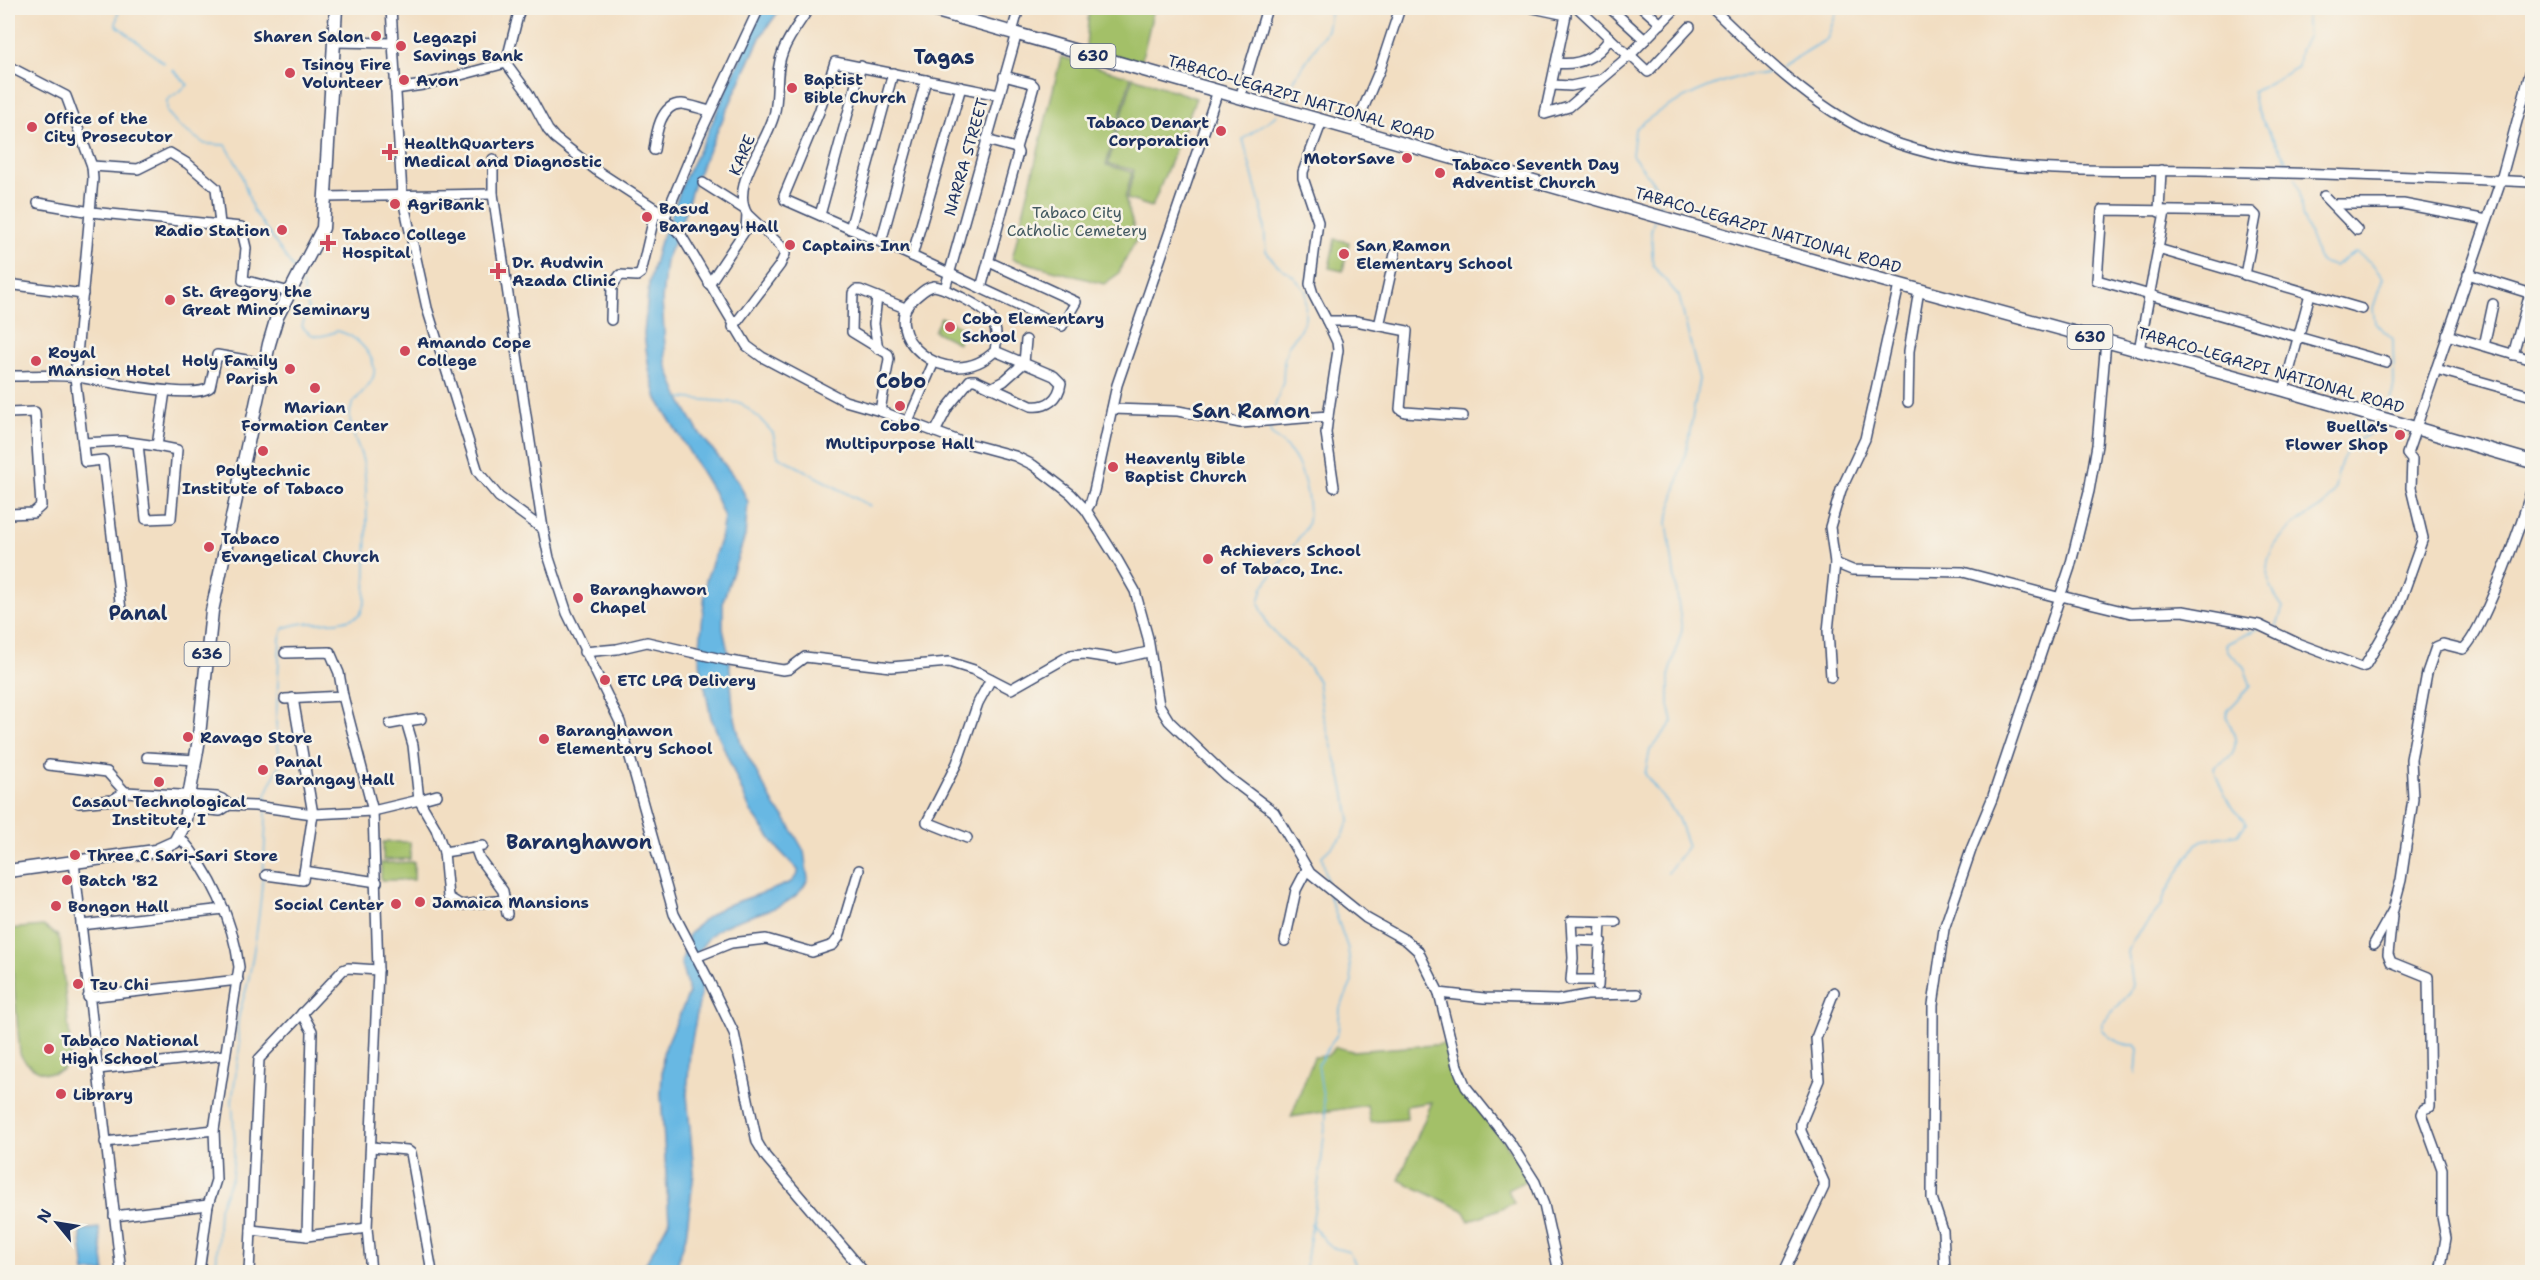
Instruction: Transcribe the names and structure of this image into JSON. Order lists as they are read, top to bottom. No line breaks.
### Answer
{"streets":{"main road":["630","TABACO-LEGAZPI NATIONAL ROAD","636"],"street":["KARE","NARRA STREET"]},"crossings":[["TABACO-LEGAZPI NATIONAL ROAD","NARRA STREET"]],"districts":["Tagas","Cobo","San Ramon","Panal","Baranghawon"],"parks":["Tabaco City Catholic Cemetery"],"places":{"other":["Sharen Salon","Legazpi Savings Bank","Tsinoy Fire Volunteer","Avon","Baptist Bible Church","Office of the City Prosecutor","Tabaco Denart Corporation","MotorSave","Tabaco Seventh Day Adventist Church","AgriBank","Basud Barangay Hall","Radio Station","Captains Inn","San Ramon Elementary School","St. Gregory the Great Minor Seminary","Cobo Elementary School","Amando Cope College","Royal Mansion Hotel","Holy Family Parish","Marian Formation Center","Cobo Multipurpose Hall","Buella's Flower Shop","Polytechnic Institute of Tabaco","Heavenly Bible Baptist Church","Tabaco Evangelical Church","Achievers School of Tabaco, Inc.","Baranghawon Chapel","ETC LPG Delivery","Ravago Store","Baranghawon Elementary School","Panal Barangay Hall","Casaul Technological Institute, I","Three C Sari-Sari Store","Batch '82","Jamaica Mansions","Social Center","Bongon Hall","Tzu Chi","Tabaco National High School","Library"],"health":["HealthQuarters Medical and Diagnostic","Tabaco College Hospital","Dr. Audwin Azada Clinic"]},"north":"top left"}
